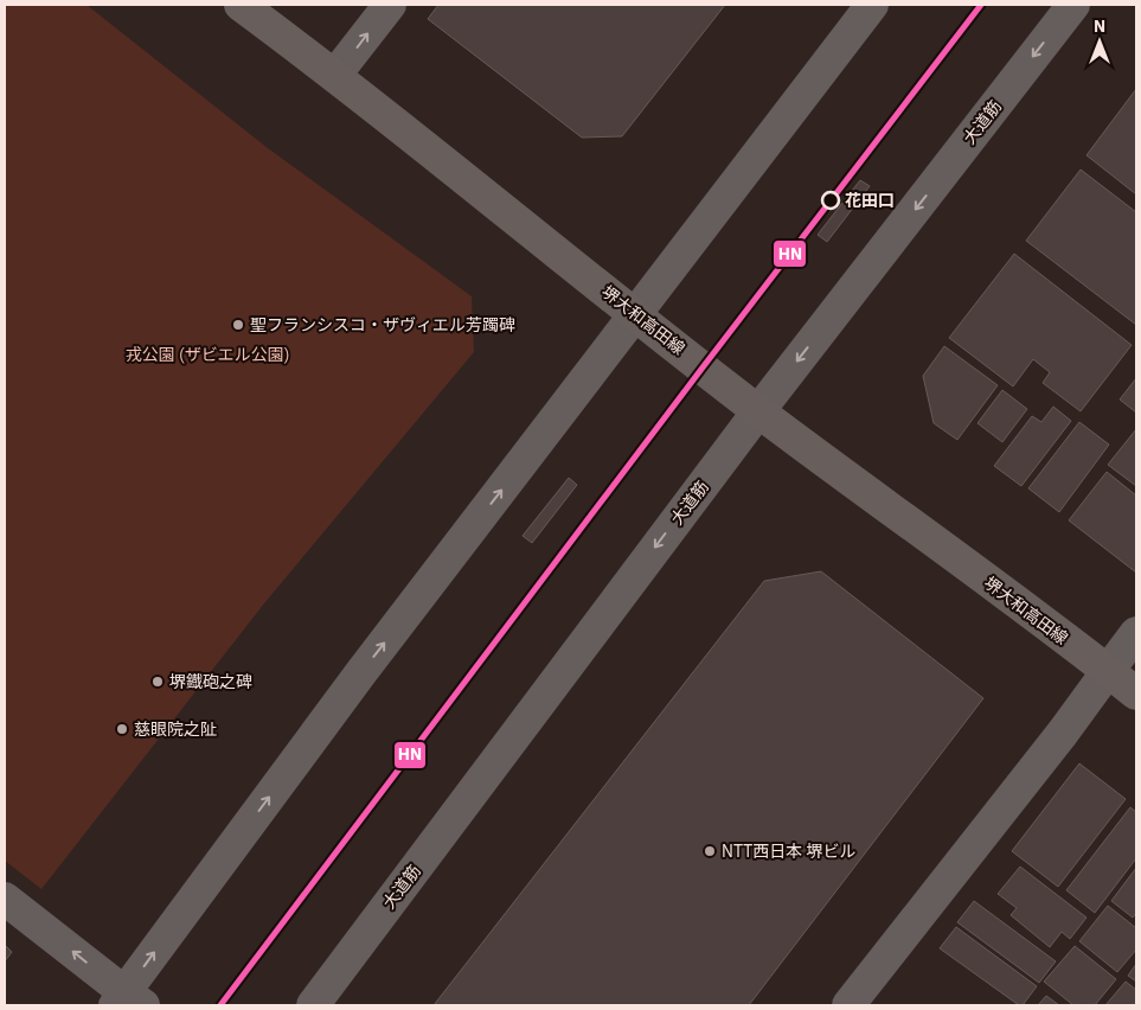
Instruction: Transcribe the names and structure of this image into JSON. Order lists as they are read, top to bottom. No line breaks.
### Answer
{"streets":{"main road":["堺大和高田線"],"street":["大道筋"]},"crossings":[["大道筋","堺大和高田線"]],"parks":["戎公園 (ザビエル公園)"],"places":["花田口","聖フランシスコ・ザヴィエル芳躅碑","堺鐡砲之碑","慈眼院之阯","NTT西日本 堺ビル"],"lines":["transit line HN"],"north":"top"}
